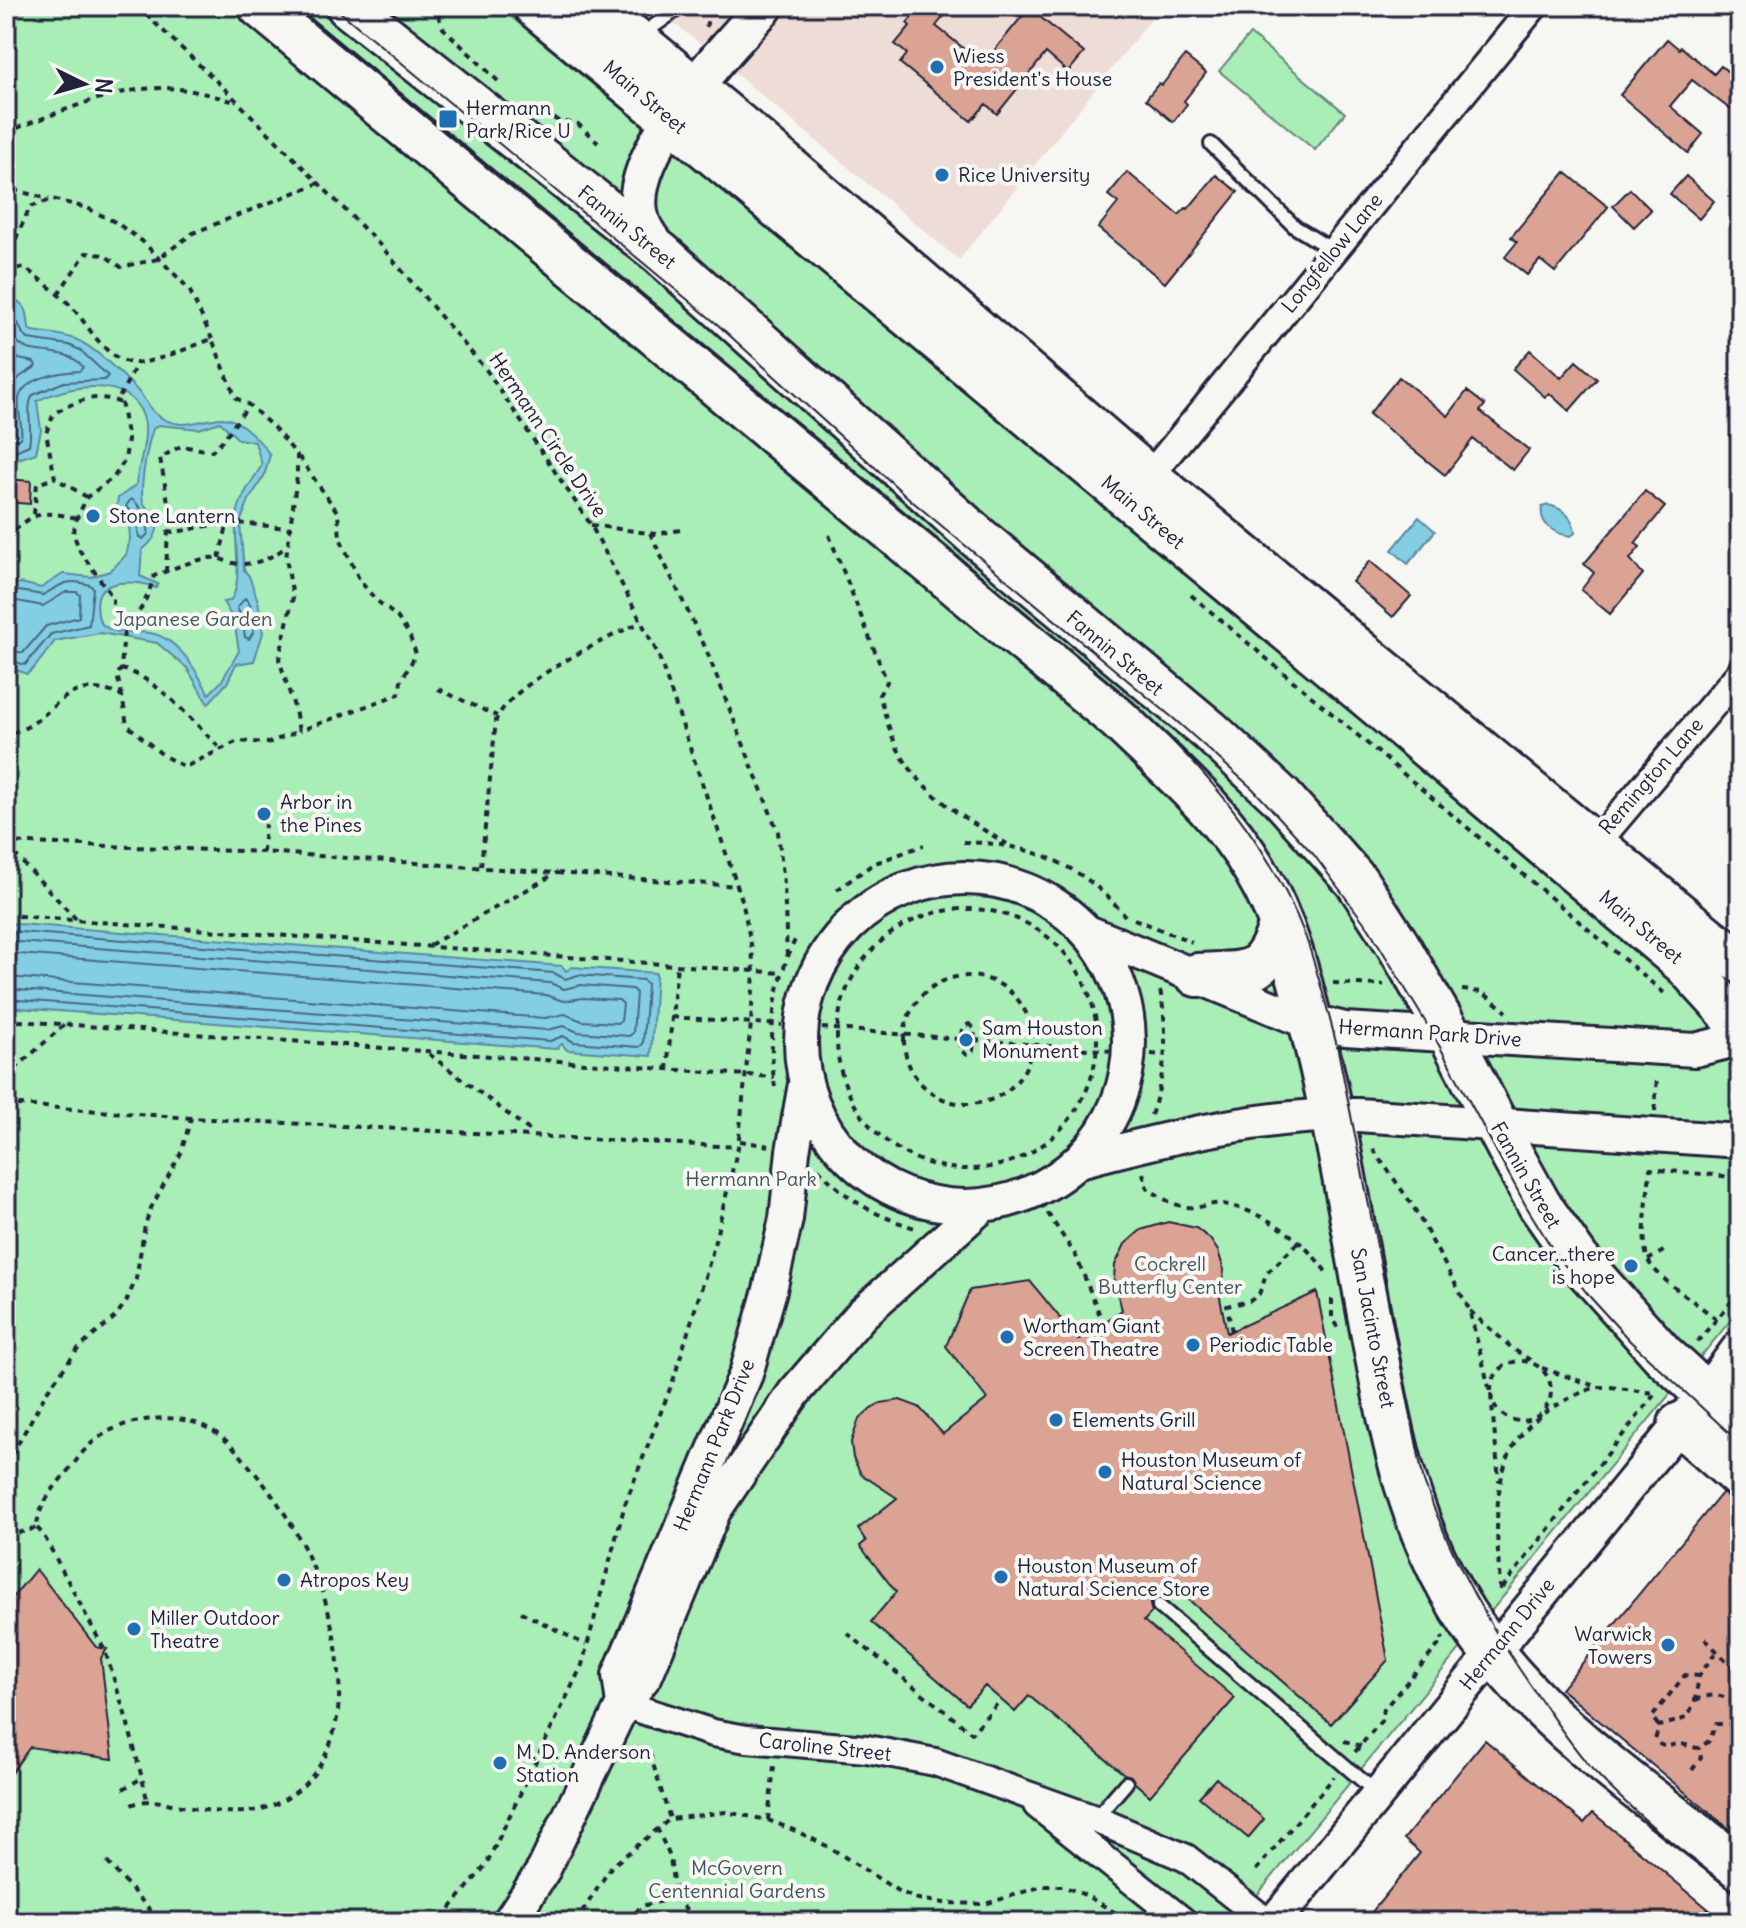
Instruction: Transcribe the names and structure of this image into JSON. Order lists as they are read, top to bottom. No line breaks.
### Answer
{"streets":{"main road":["Main Street","Fannin Street","San Jacinto Street"],"street":["Longfellow Lane","Remington Lane","Hermann Park Drive","Hermann Drive","Caroline Street"],"path":["Hermann Circle Drive"]},"crossings":[["Main Street","Longfellow Lane"],["Main Street","Remington Lane"],["Fannin Street","Hermann Park Drive"],["Fannin Street","Hermann Drive"],["Hermann Park Drive","San Jacinto Street"],["Hermann Park Drive","Caroline Street"],["San Jacinto Street","Hermann Drive"]],"parks":["Japanese Garden","Hermann Park","Cockrell Butterfly Center","McGovern Centennial Gardens"],"places":{"other":["Wiess President's House","Rice University","Stone Lantern","Arbor in the Pines","Sam Houston Monument","Cancer...there is hope","Wortham Giant Screen Theatre","Periodic Table","Elements Grill","Houston Museum of Natural Science","Houston Museum of Natural Science Store","Atropos Key","Miller Outdoor Theatre","Warwick Towers","M. D. Anderson Station"],"transit":["Hermann Park/Rice U"]},"north":"right"}
